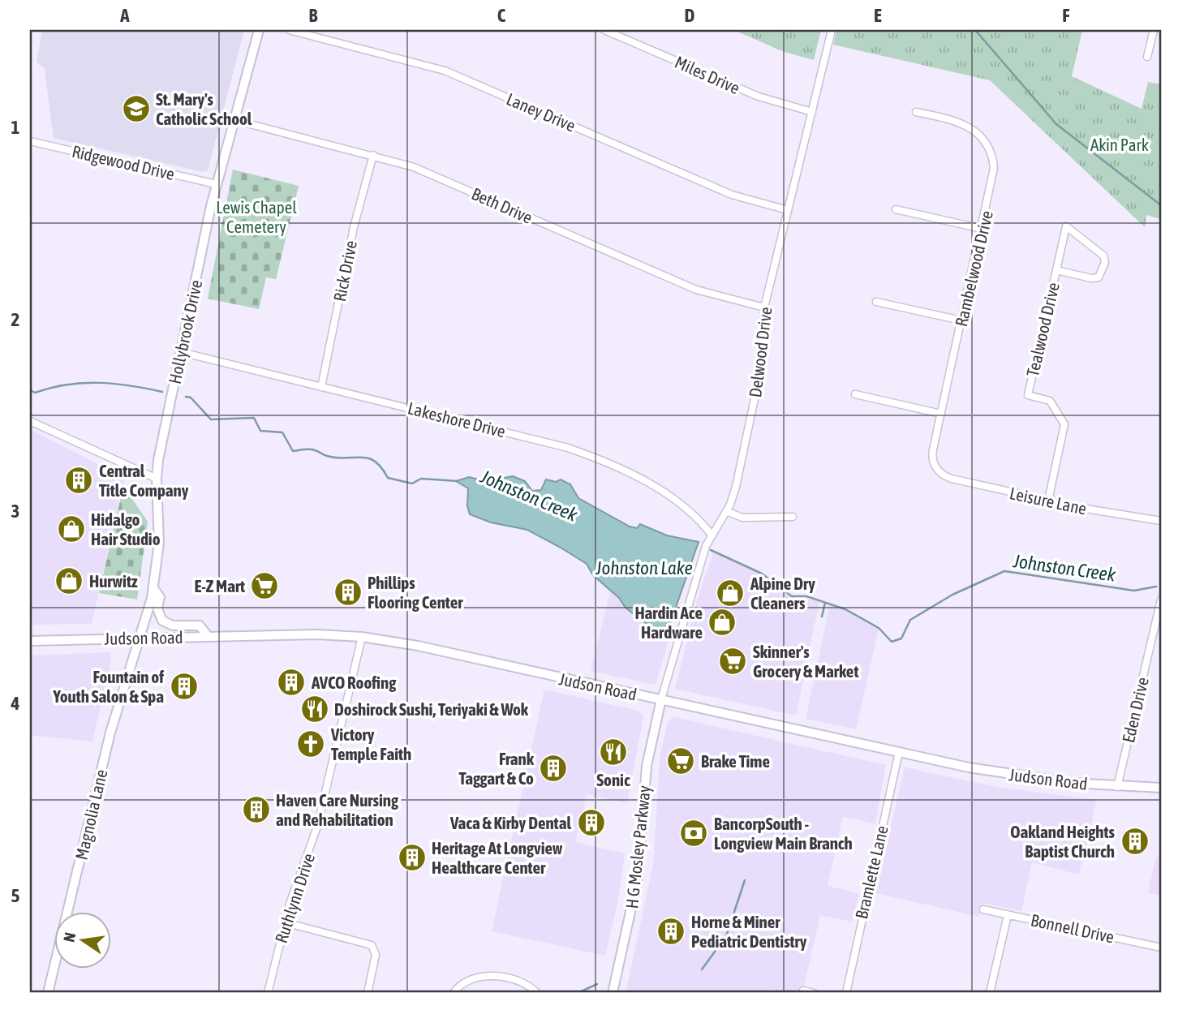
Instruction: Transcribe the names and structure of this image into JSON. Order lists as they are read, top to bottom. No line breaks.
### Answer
{"streets":{"main road":["Hollybrook Drive","Judson Road","Magnolia Lane","H G Mosley Parkway"],"street":["Miles Drive","Laney Drive","Ridgewood Drive","Beth Drive","Rambelwood Drive","Rick Drive","Tealwood Drive","Delwood Drive","Lakeshore Drive","Leisure Lane","Eden Drive","Bramlette Lane","Ruthlynn Drive","Bonnell Drive"]},"crossings":[["Miles Drive","Delwood Drive"],["Laney Drive","Delwood Drive"],["Ridgewood Drive","Hollybrook Drive"],["Beth Drive","Rick Drive"],["Beth Drive","Hollybrook Drive"],["Beth Drive","Delwood Drive"],["Rambelwood Drive","Leisure Lane"],["Rick Drive","Lakeshore Drive"],["Tealwood Drive","Leisure Lane"],["Hollybrook Drive","Lakeshore Drive"],["Hollybrook Drive","Judson Road"],["Hollybrook Drive","Magnolia Lane"],["Delwood Drive","Lakeshore Drive"],["Delwood Drive","Judson Road"],["Delwood Drive","H G Mosley Parkway"],["Judson Road","Eden Drive"],["Judson Road","Magnolia Lane"],["Judson Road","H G Mosley Parkway"],["Judson Road","Bramlette Lane"],["Judson Road","Ruthlynn Drive"]],"water":["Johnston Creek","Johnston Lake"],"parks":["Akin Park","Lewis Chapel Cemetery"],"places":{"school or university":["St. Mary's Catholic School"],"building":["Central Title Company","Phillips Flooring Center","AVCO Roofing","Fountain of Youth Salon & Spa","Frank Taggart & Co","Haven Care Nursing and Rehabilitation","Vaca & Kirby Dental","Oakland Heights Baptist Church","Heritage At Longview Healthcare Center","Horne & Miner Pediatric Dentistry"],"shop":["Hidalgo Hair Studio","Hurwitz","Alpine Dry Cleaners","Hardin Ace Hardware"],"supermarket":["E-Z Mart","Skinner's Grocery & Market","Brake Time"],"restaurant":["Doshirock Sushi, Teriyaki & Wok","Sonic"],"church":["Victory Temple Faith"],"bank":["BancorpSouth - Longview Main Branch"]},"north":"left","grid":{"columns":["A","B","C","D","E","F"],"rows":["1","2","3","4","5"]}}
